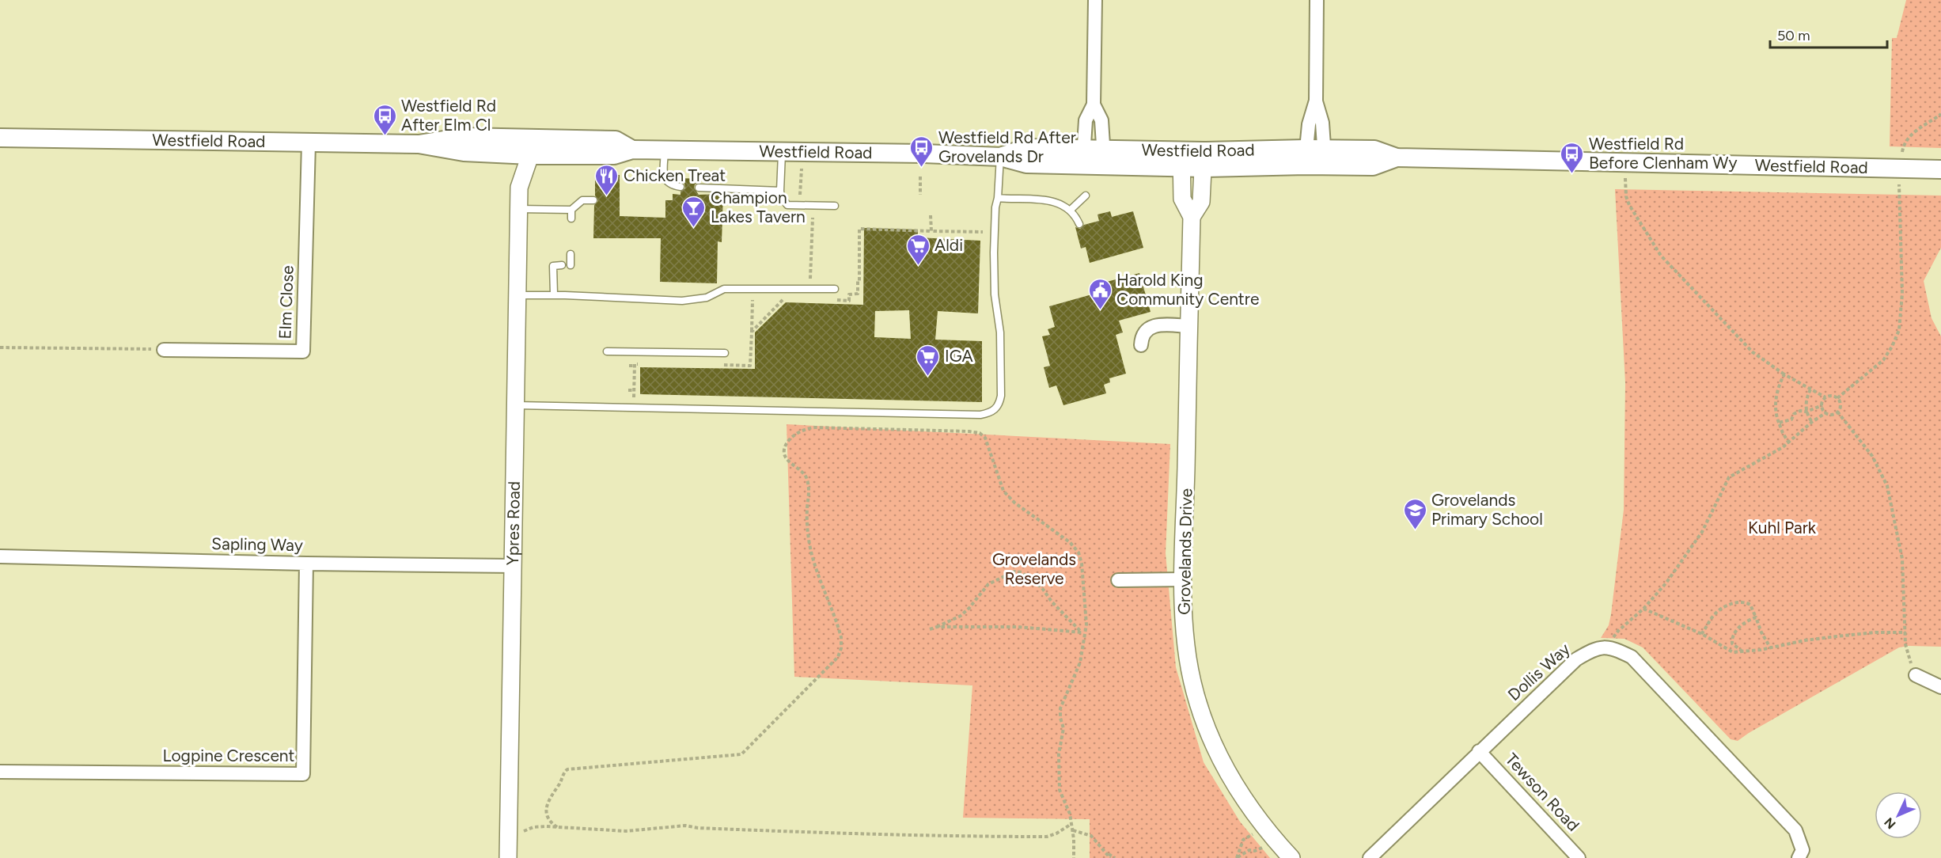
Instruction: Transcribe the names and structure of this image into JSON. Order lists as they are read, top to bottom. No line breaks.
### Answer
{"streets":{"main road":["Westfield Road"],"street":["Elm Close","Ypres Road","Sapling Way","Grovelands Drive","Dollis Way","Logpine Crescent","Tewson Road"]},"crossings":[["Westfield Road","Elm Close"],["Westfield Road","Ypres Road"],["Westfield Road","Grovelands Drive"],["Ypres Road","Sapling Way"],["Sapling Way","Logpine Crescent"],["Dollis Way","Tewson Road"]],"parks":["Kuhl Park","Grovelands Reserve"],"places":{"bus stop":["Westfield Rd After Elm Cl","Westfield Rd After Grovelands Dr","Westfield Rd Before Clenham Wy"],"restaurant":["Chicken Treat"],"bar":["Champion Lakes Tavern"],"supermarket":["Aldi","IGA"],"public building":["Harold King Community Centre"],"school or university":["Grovelands Primary School"]},"scale_bar":"50 m","north":"bottom left"}
